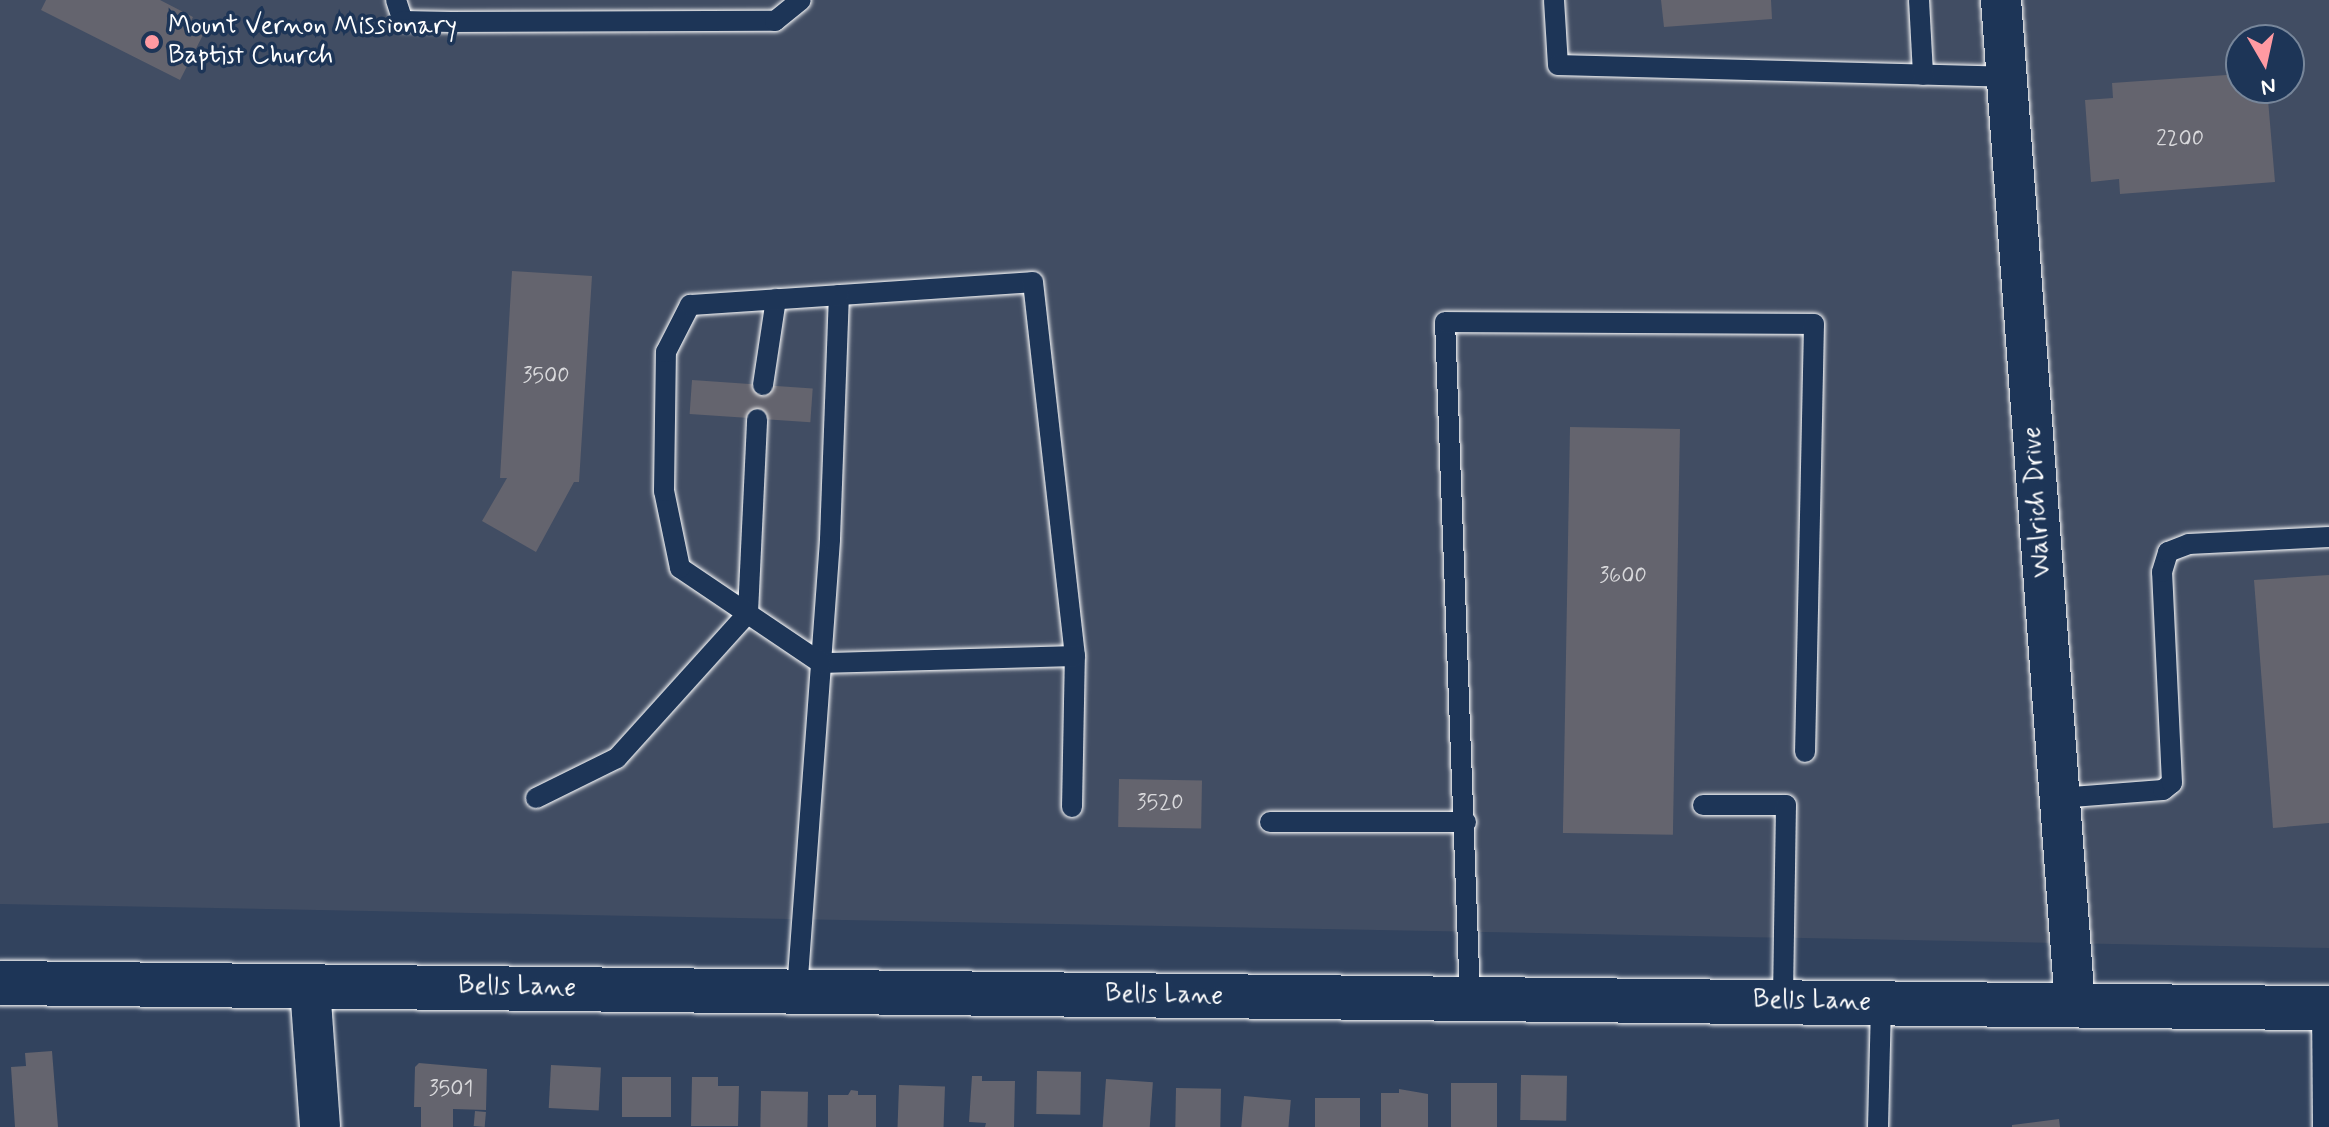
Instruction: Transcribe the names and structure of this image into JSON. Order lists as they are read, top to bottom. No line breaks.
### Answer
{"streets":{"main road":["Bells Lane"],"street":["Walrich Drive"]},"crossings":[["Walrich Drive","Bells Lane"]],"places":["Mount Vernon Missionary Baptist Church"],"house_numbers":["2200","3500","3600","3520","3501"],"north":"bottom"}
